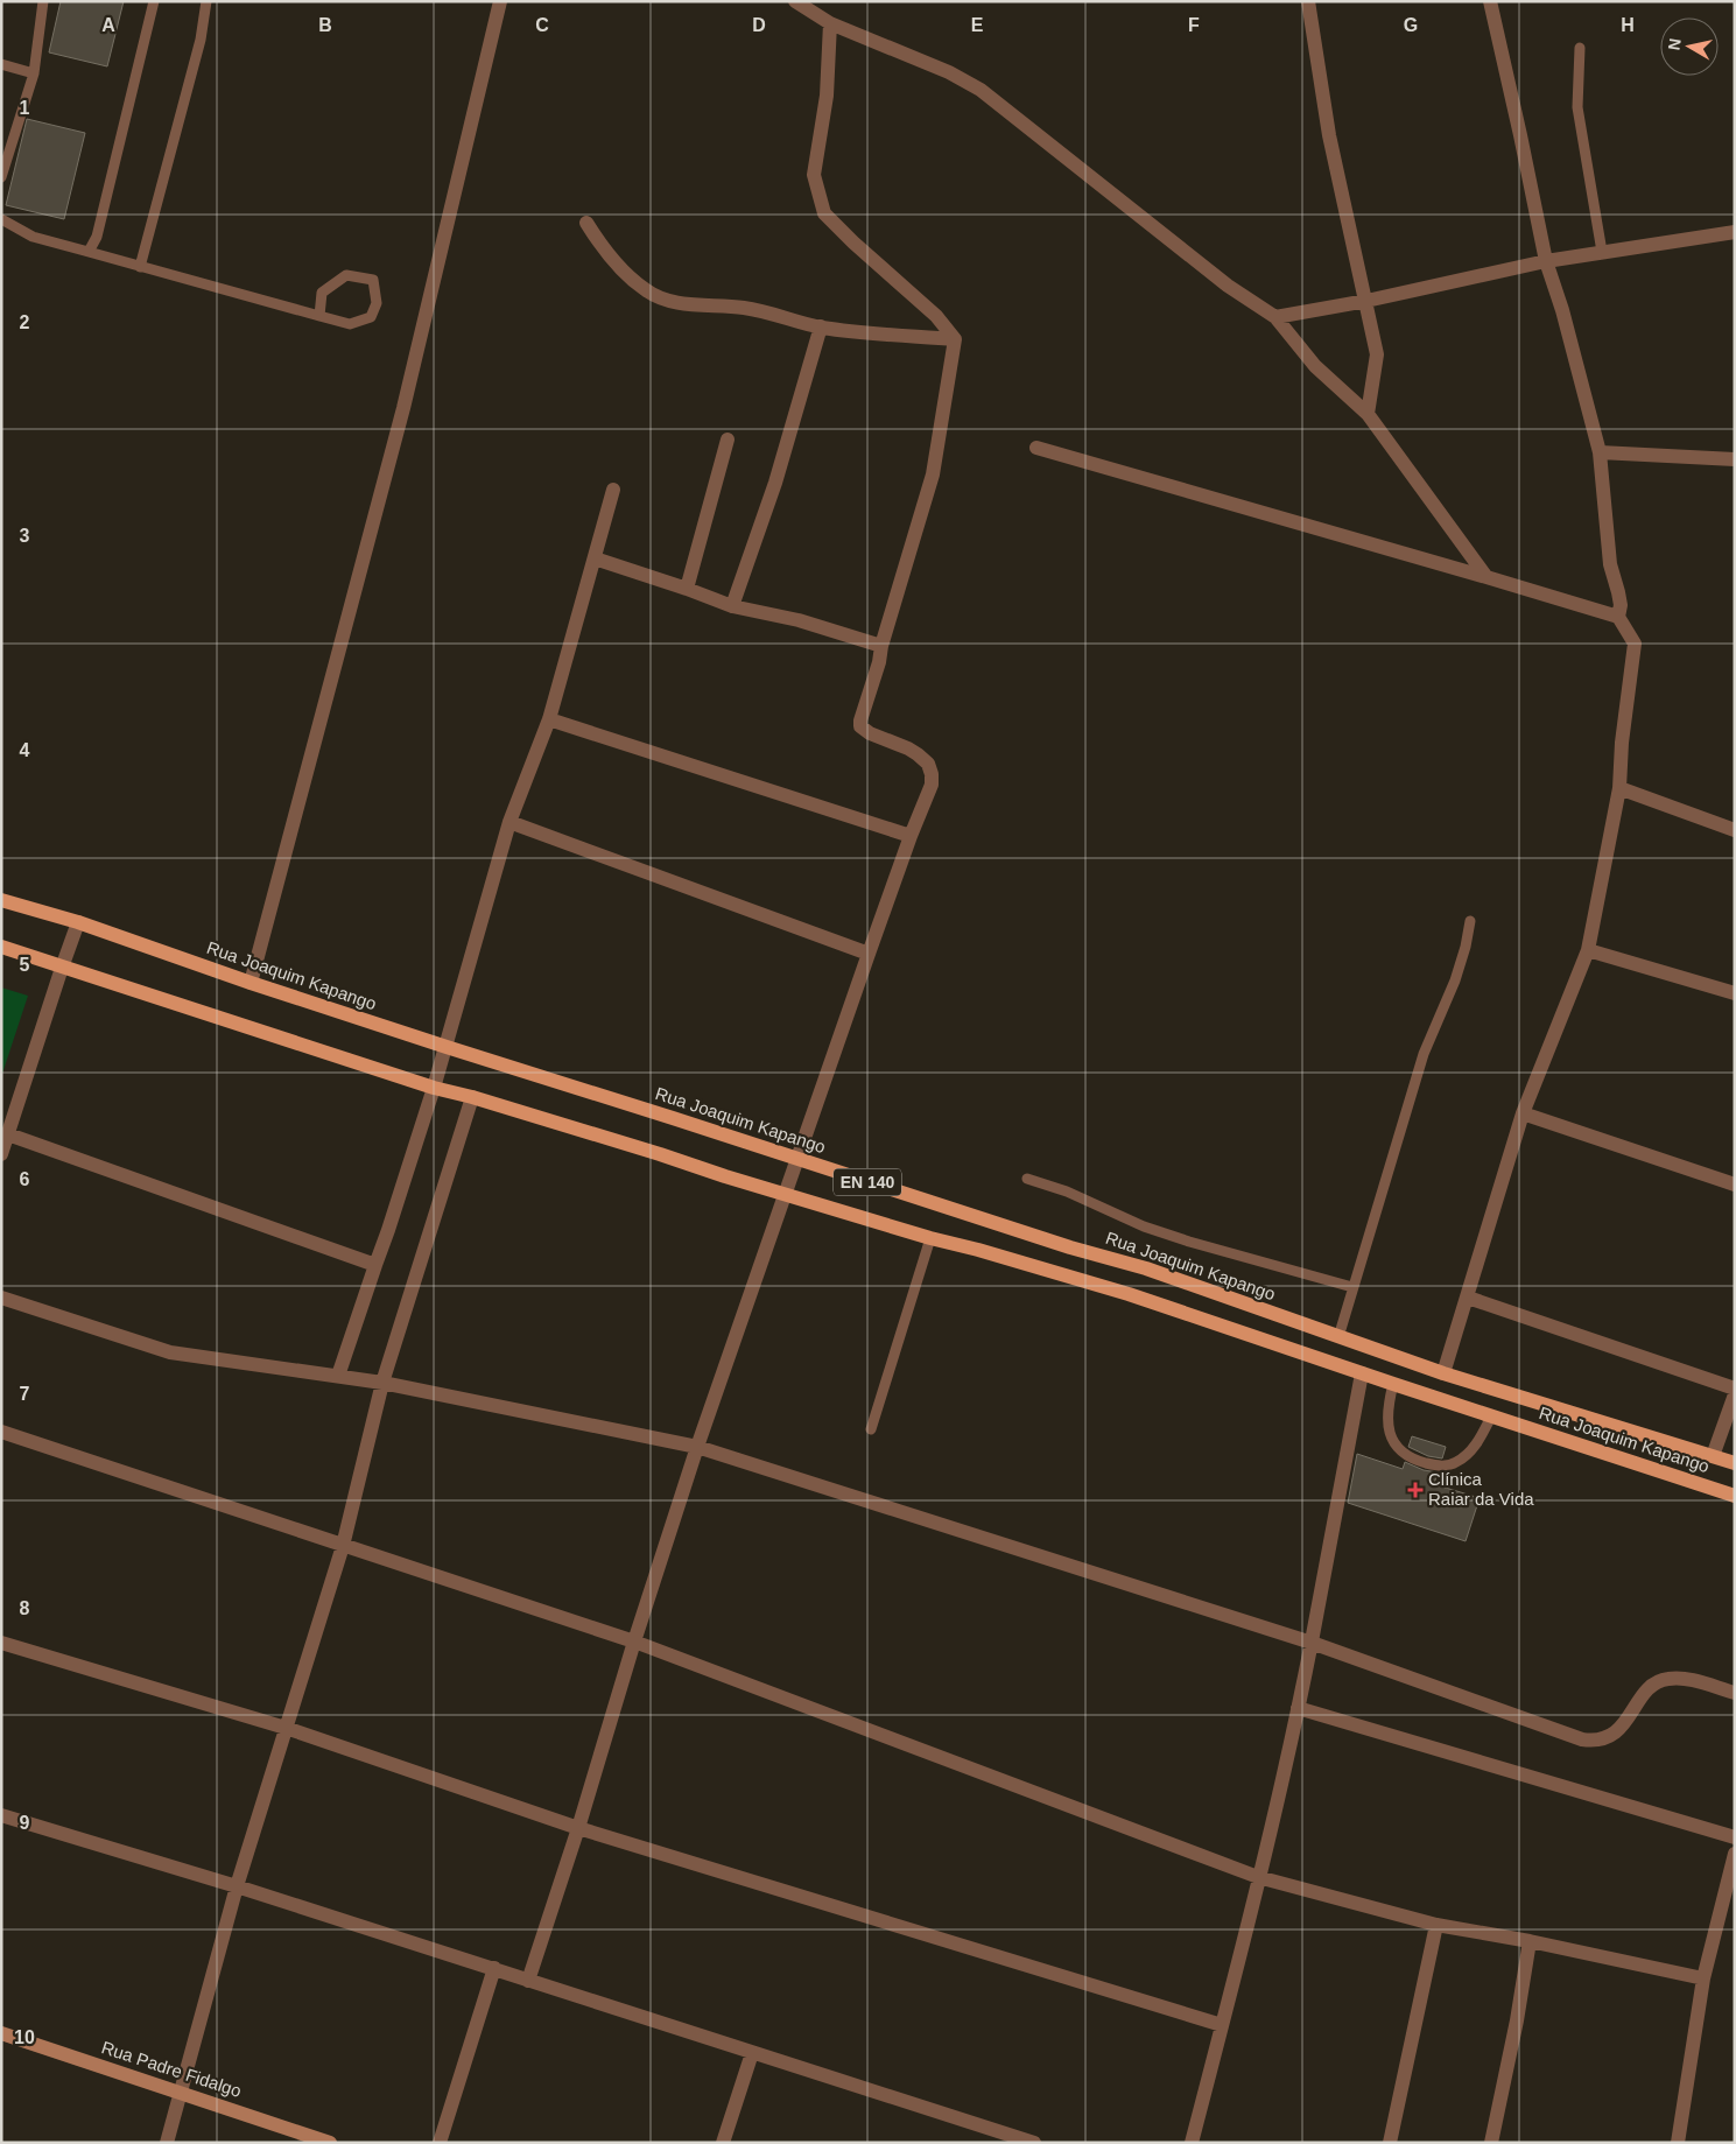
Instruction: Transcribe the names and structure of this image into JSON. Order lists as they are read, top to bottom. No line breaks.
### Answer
{"streets":{"main road":["Rua Joaquim Kapango","EN 140"],"street":["Rua Padre Fidalgo"]},"places":{"health":["Clínica Raiar da Vida"]},"north":"left","grid":{"columns":["A","B","C","D","E","F","G","H"],"rows":["1","2","3","4","5","6","7","8","9","10"]}}
